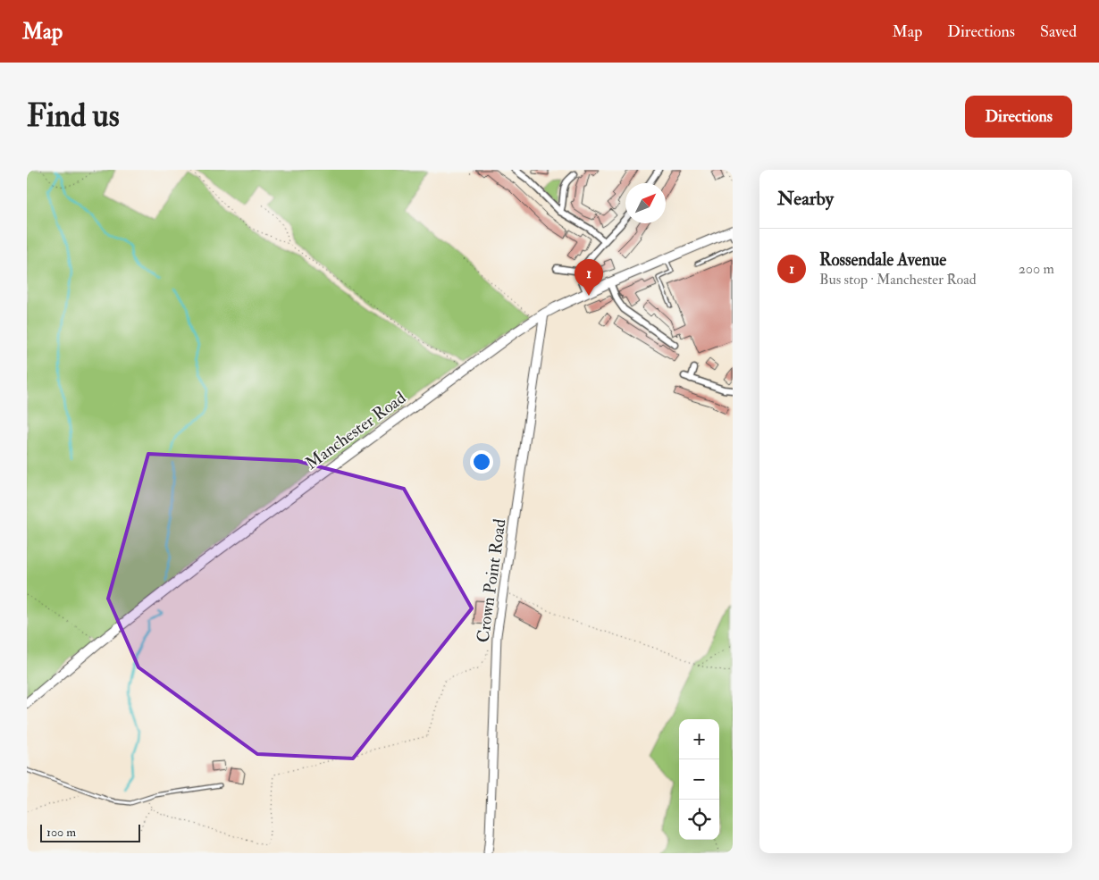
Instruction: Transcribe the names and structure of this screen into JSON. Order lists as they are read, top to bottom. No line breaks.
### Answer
{"streets":{"main road":["Manchester Road"],"street":["Crown Point Road"]},"crossings":[["Manchester Road","Crown Point Road"]],"scale_bar":"100 m","north":"top right","page":{"header":"Map","nav":["Map","Directions","Saved"],"buttons":"Directions","title":"Find us","heading":"Nearby","list":[{"mark":"1","name":"Rossendale Avenue","note":"Bus stop · Manchester Road","value":"200 m"}],"pins":"1","map_buttons":["+","−"],"scale":"100 m"}}
